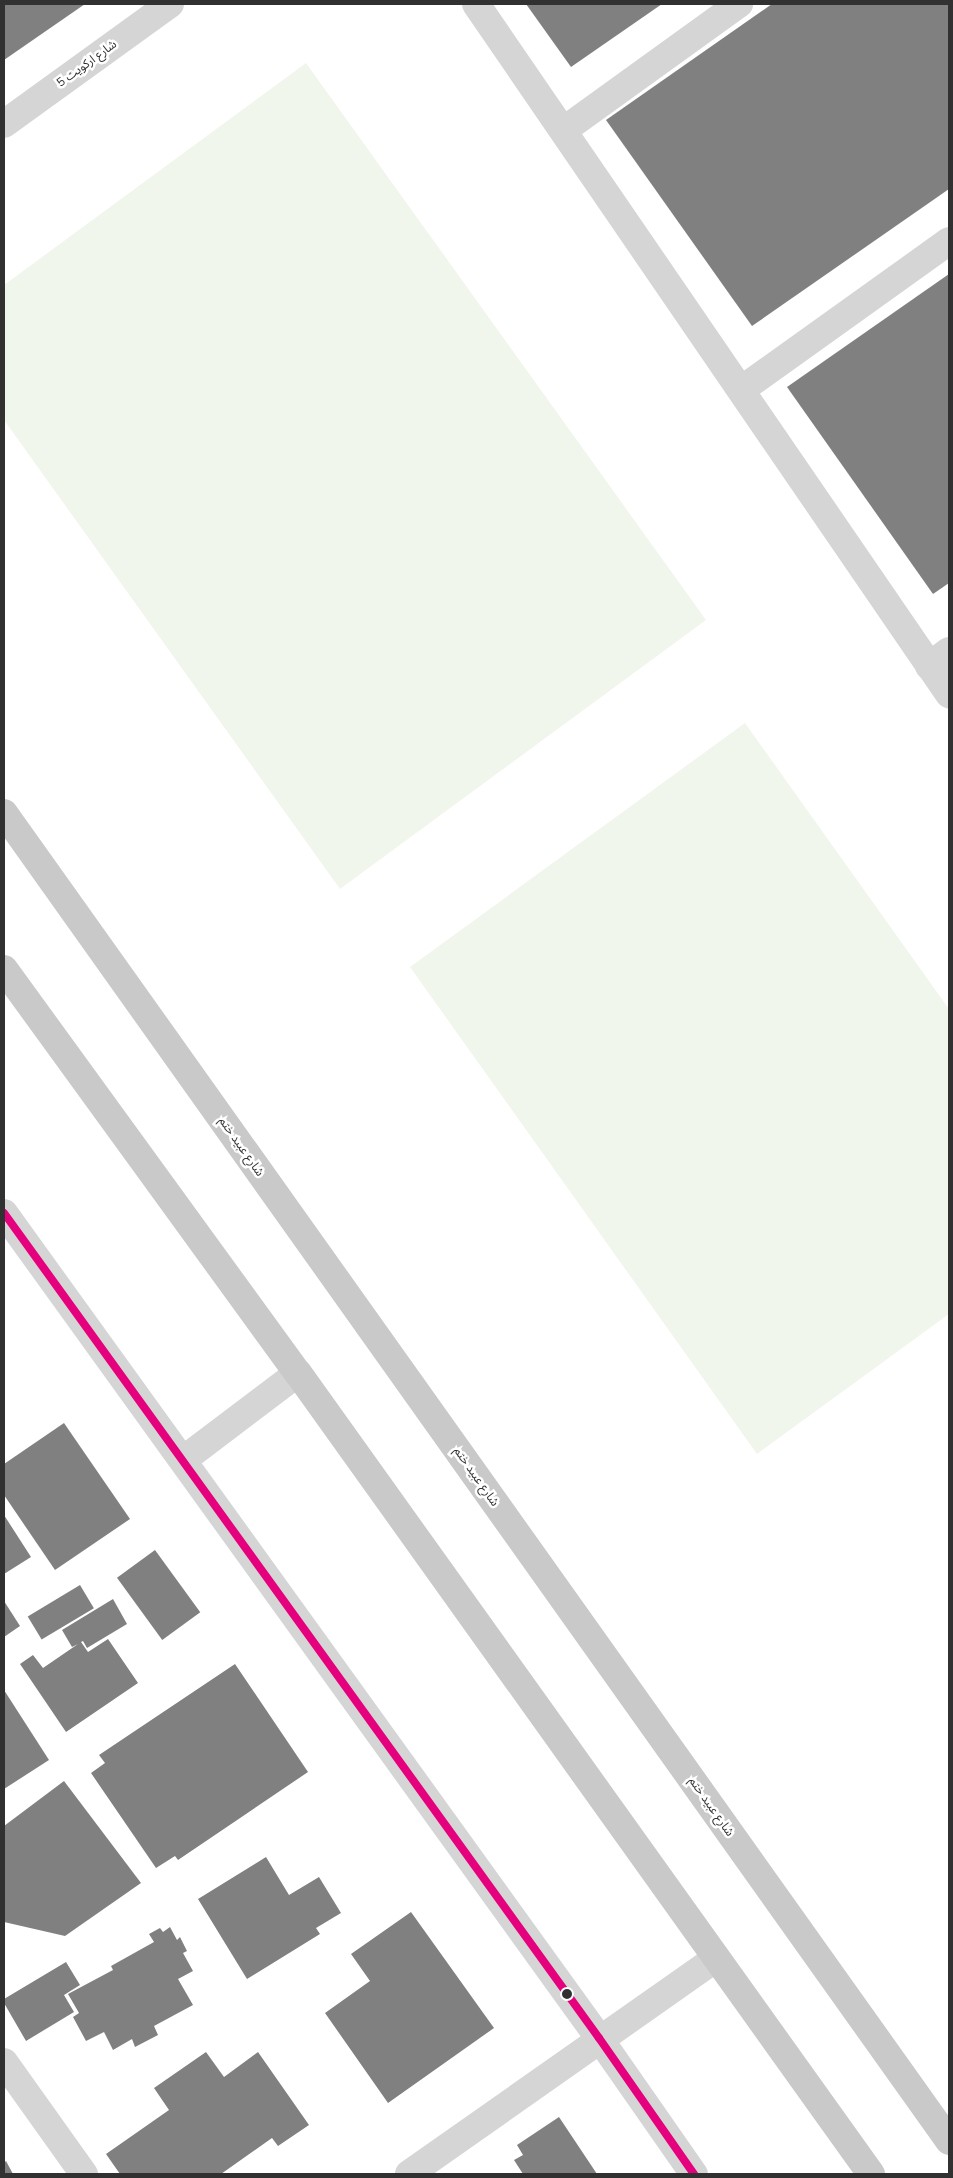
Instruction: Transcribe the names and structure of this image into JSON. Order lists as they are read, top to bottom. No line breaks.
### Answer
{"streets":{"main road":["شارع عبيد ختم"],"street":["شارع اركويت 5"]}}
